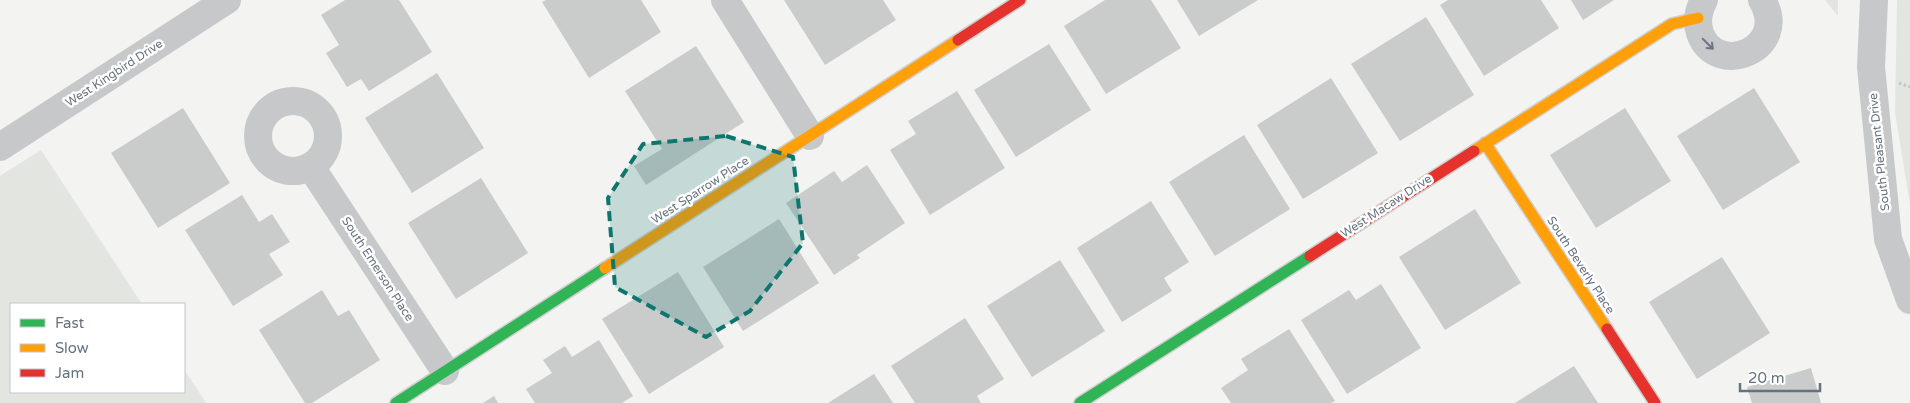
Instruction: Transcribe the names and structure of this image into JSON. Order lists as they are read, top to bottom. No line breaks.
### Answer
{"streets":{"street":["West Kingbird Drive","South Pleasant Drive","West Sparrow Place","West Macaw Drive","South Beverly Place","South Emerson Place"]},"crossings":[["West Sparrow Place","South Emerson Place"],["West Macaw Drive","South Beverly Place"]],"legend":["Fast","Slow","Jam"],"scale_bar":"20 m"}
